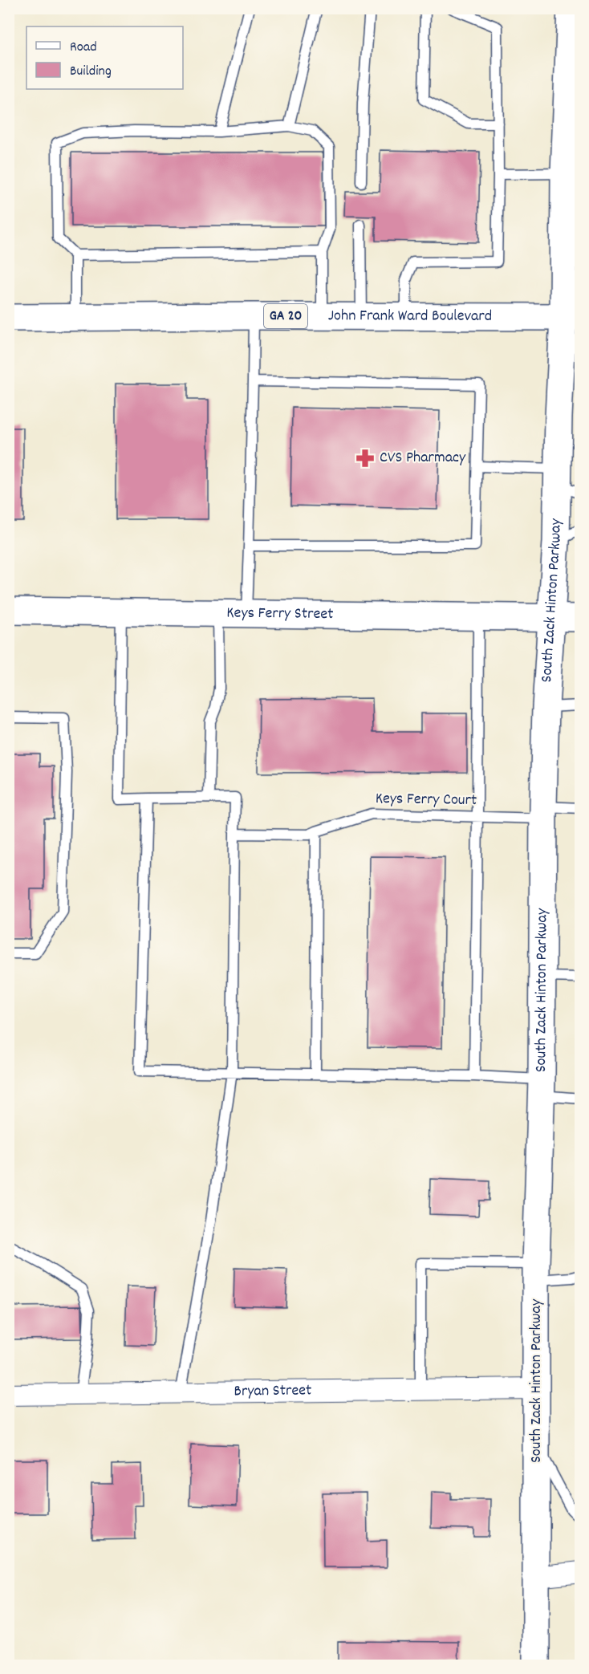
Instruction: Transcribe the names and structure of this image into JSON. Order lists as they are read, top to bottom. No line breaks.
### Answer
{"streets":{"main road":["GA 20","John Frank Ward Boulevard","South Zack Hinton Parkway","Keys Ferry Street"],"street":["Bryan Street"],"lane":["Keys Ferry Court"]},"crossings":[["John Frank Ward Boulevard","South Zack Hinton Parkway"],["South Zack Hinton Parkway","Keys Ferry Street"],["South Zack Hinton Parkway","Keys Ferry Court"],["South Zack Hinton Parkway","Bryan Street"]],"places":{"pharmacy":["CVS Pharmacy"]},"legend":["Road","Building"]}
